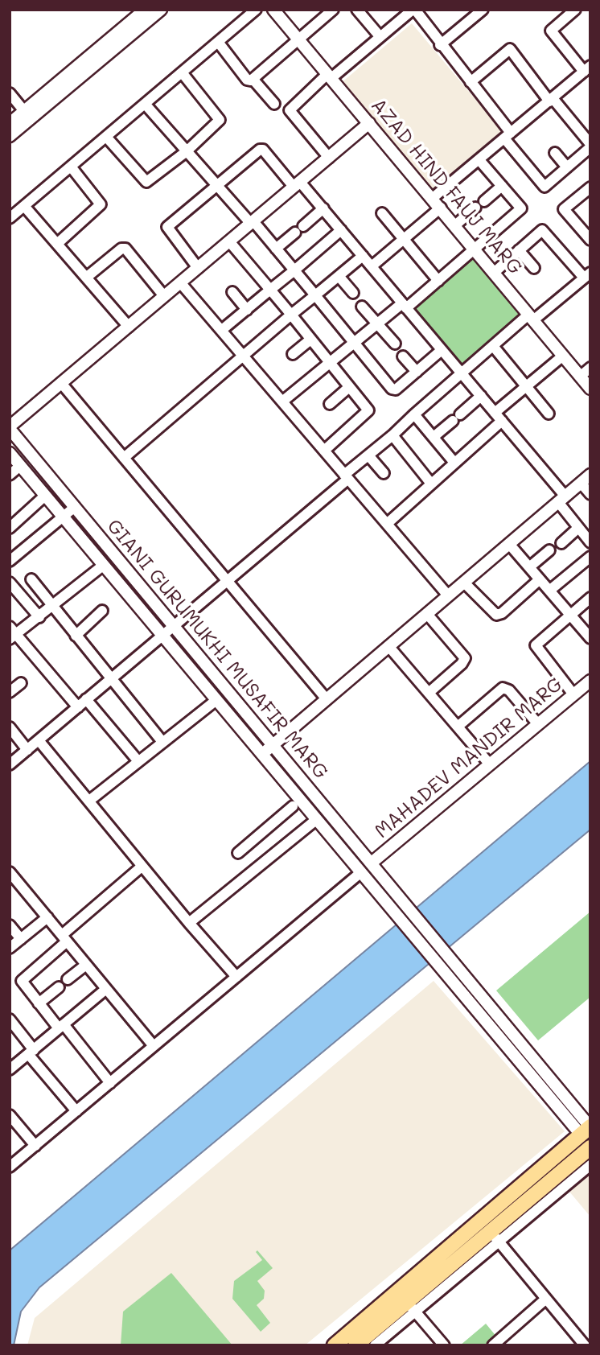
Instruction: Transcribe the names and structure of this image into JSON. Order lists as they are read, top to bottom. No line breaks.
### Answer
{"streets":{"street":["AZAD HIND FAUJ MARG","GIANI GURUMUKHI MUSAFIR MARG","MAHADEV MANDIR MARG"]},"crossings":[["GIANI GURUMUKHI MUSAFIR MARG","MAHADEV MANDIR MARG"]]}
